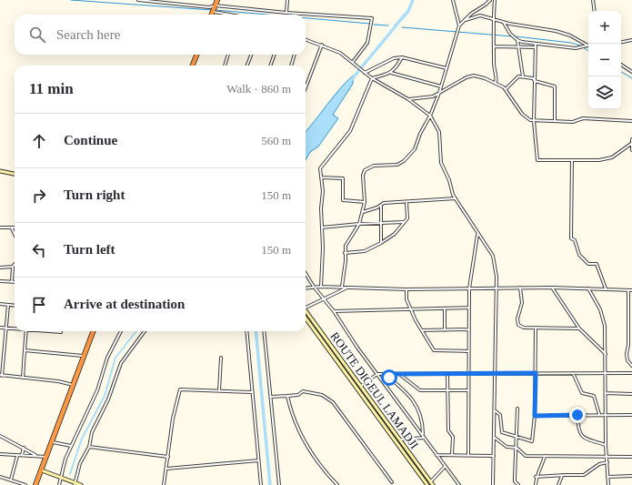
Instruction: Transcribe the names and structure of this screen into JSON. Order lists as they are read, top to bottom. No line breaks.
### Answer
{"streets":{"main road":["ROUTE DIGEUL LAMADJI"]},"page":{"map_buttons":["+","−"],"search":"Search here","heading":["11 min","Walk · 860 m"],"list":[["Continue","560 m"],["Turn right","150 m"],["Turn left","150 m"],"Arrive at destination"]}}
